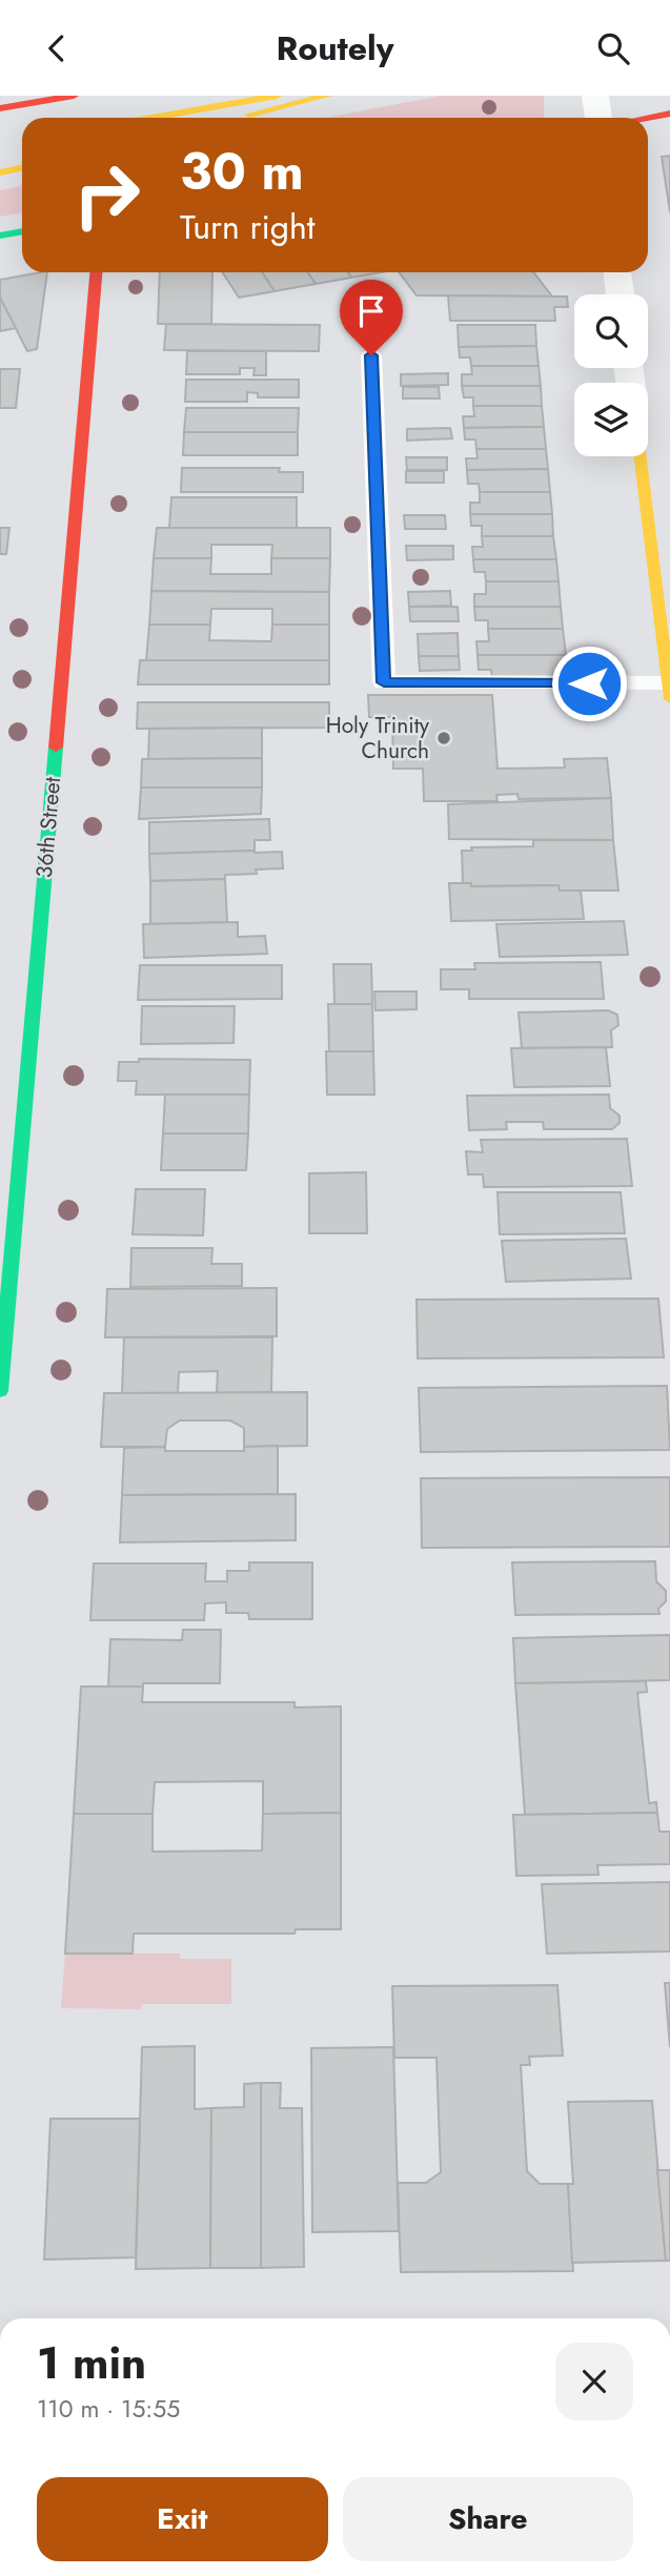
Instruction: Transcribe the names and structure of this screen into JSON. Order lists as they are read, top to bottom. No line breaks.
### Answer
{"streets":{"main road":["36th Street"]},"places":["Holy Trinity Church"],"page":{"header":"Routely","turn":["30 m","Turn right"],"heading":["1 min","110 m · 15:55"],"buttons":["Exit","Share"]}}
